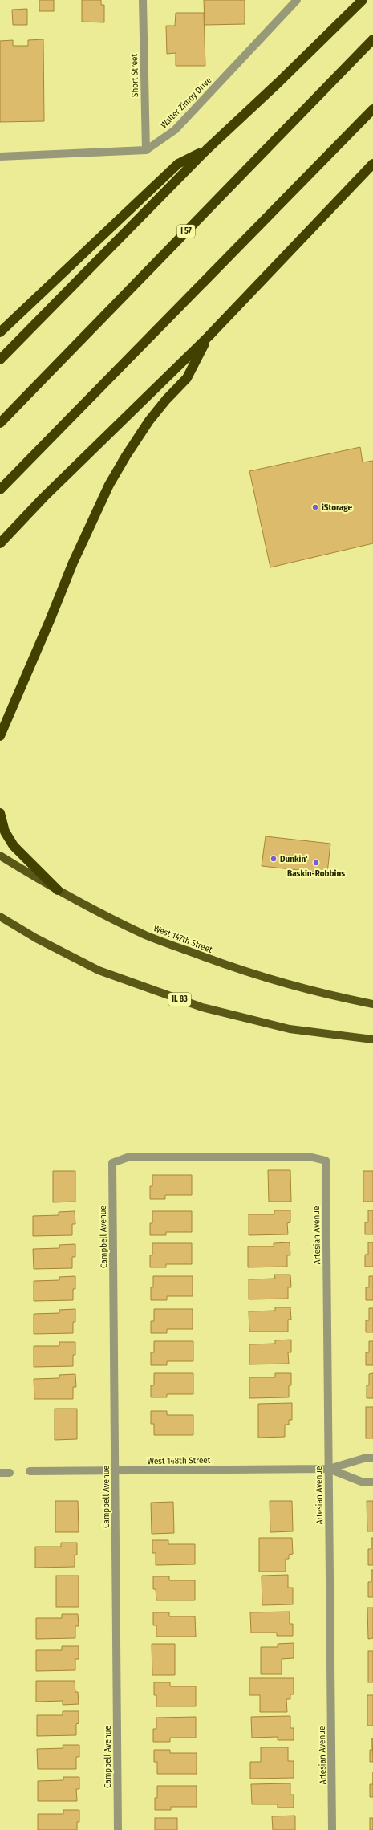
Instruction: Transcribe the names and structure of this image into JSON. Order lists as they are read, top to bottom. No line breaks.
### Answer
{"streets":{"highway":["I 57"],"main road":["West 147th Street","IL 83"],"street":["Short Street","Walter Zimny Drive","Artesian Avenue","Campbell Avenue","West 148th Street"]},"crossings":[["Short Street","Walter Zimny Drive"],["Artesian Avenue","Campbell Avenue"],["Artesian Avenue","West 148th Street"],["Campbell Avenue","West 148th Street"]],"places":["iStorage","Dunkin'","Baskin-Robbins"]}
